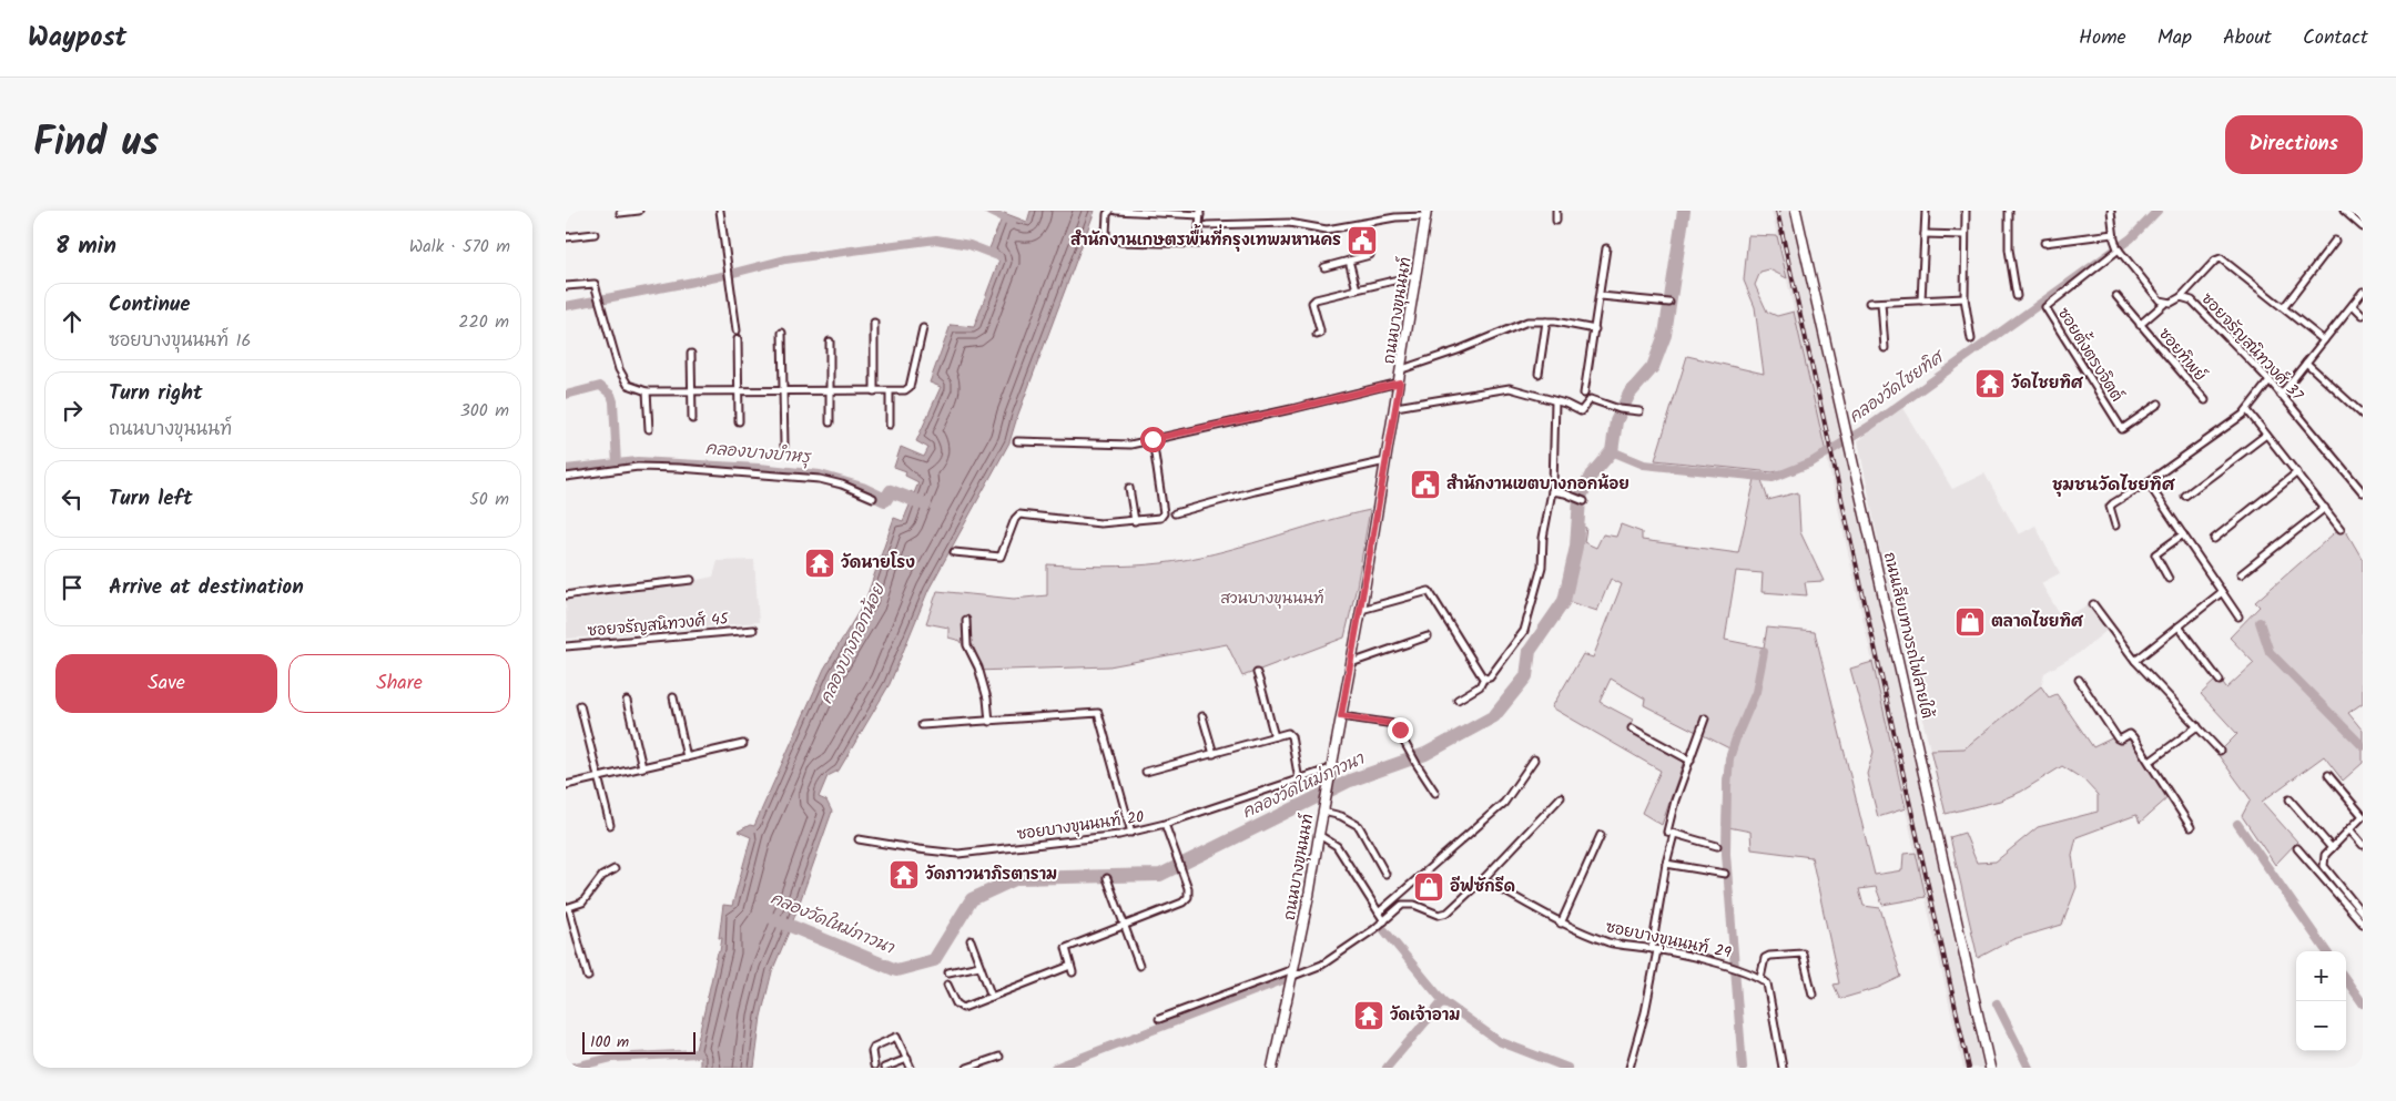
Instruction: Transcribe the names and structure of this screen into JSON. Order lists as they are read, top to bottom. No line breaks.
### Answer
{"streets":{"main road":["ถนนบางขุนนนท์","ถนนเลียบทางรถไฟสายใต้"],"street":["ซอยจรัญสนิทวงศ์ 37","ซอยตั้งตรงจิตต์","ซอยทิพย์","ซอยจรัญสนิทวงศ์ 45","ซอยบางขุนนนท์ 20","ซอยบางขุนนนท์ 29"]},"crossings":[["ถนนบางขุนนนท์","ซอยบางขุนนนท์ 20"],["ซอยจรัญสนิทวงศ์ 37","ซอยทิพย์"]],"districts":["ชุมชนวัดไชยทิศ"],"water":["คลองวัดไชยทิศ","คลองบางบำหรุ","คลองบางกอกน้อย","คลองวัดใหม่ภาวนา"],"parks":["สวนบางขุนนนท์"],"places":{"public building":["สำนักงานเกษตรพื้นที่กรุงเทพมหานคร","สำนักงานเขตบางกอกน้อย"],"temple":["วัดไชยทิศ","วัดนายโรง","วัดภาวนาภิรตาราม","วัดเจ้าอาม"],"shop":["ตลาดไชยทิศ","อีฟซักรีด"]},"scale_bar":"100 m","page":{"header":"Waypost","nav":["Home","Map","About","Contact"],"title":"Find us","buttons":["Directions",["Save","Share"]],"heading":["8 min","Walk · 570 m"],"list":[["Continue","ซอยบางขุนนนท์ 16","220 m"],["Turn right","ถนนบางขุนนนท์","300 m"],["Turn left","50 m"],"Arrive at destination"],"map_buttons":["+","−"],"scale":"100 m"}}
